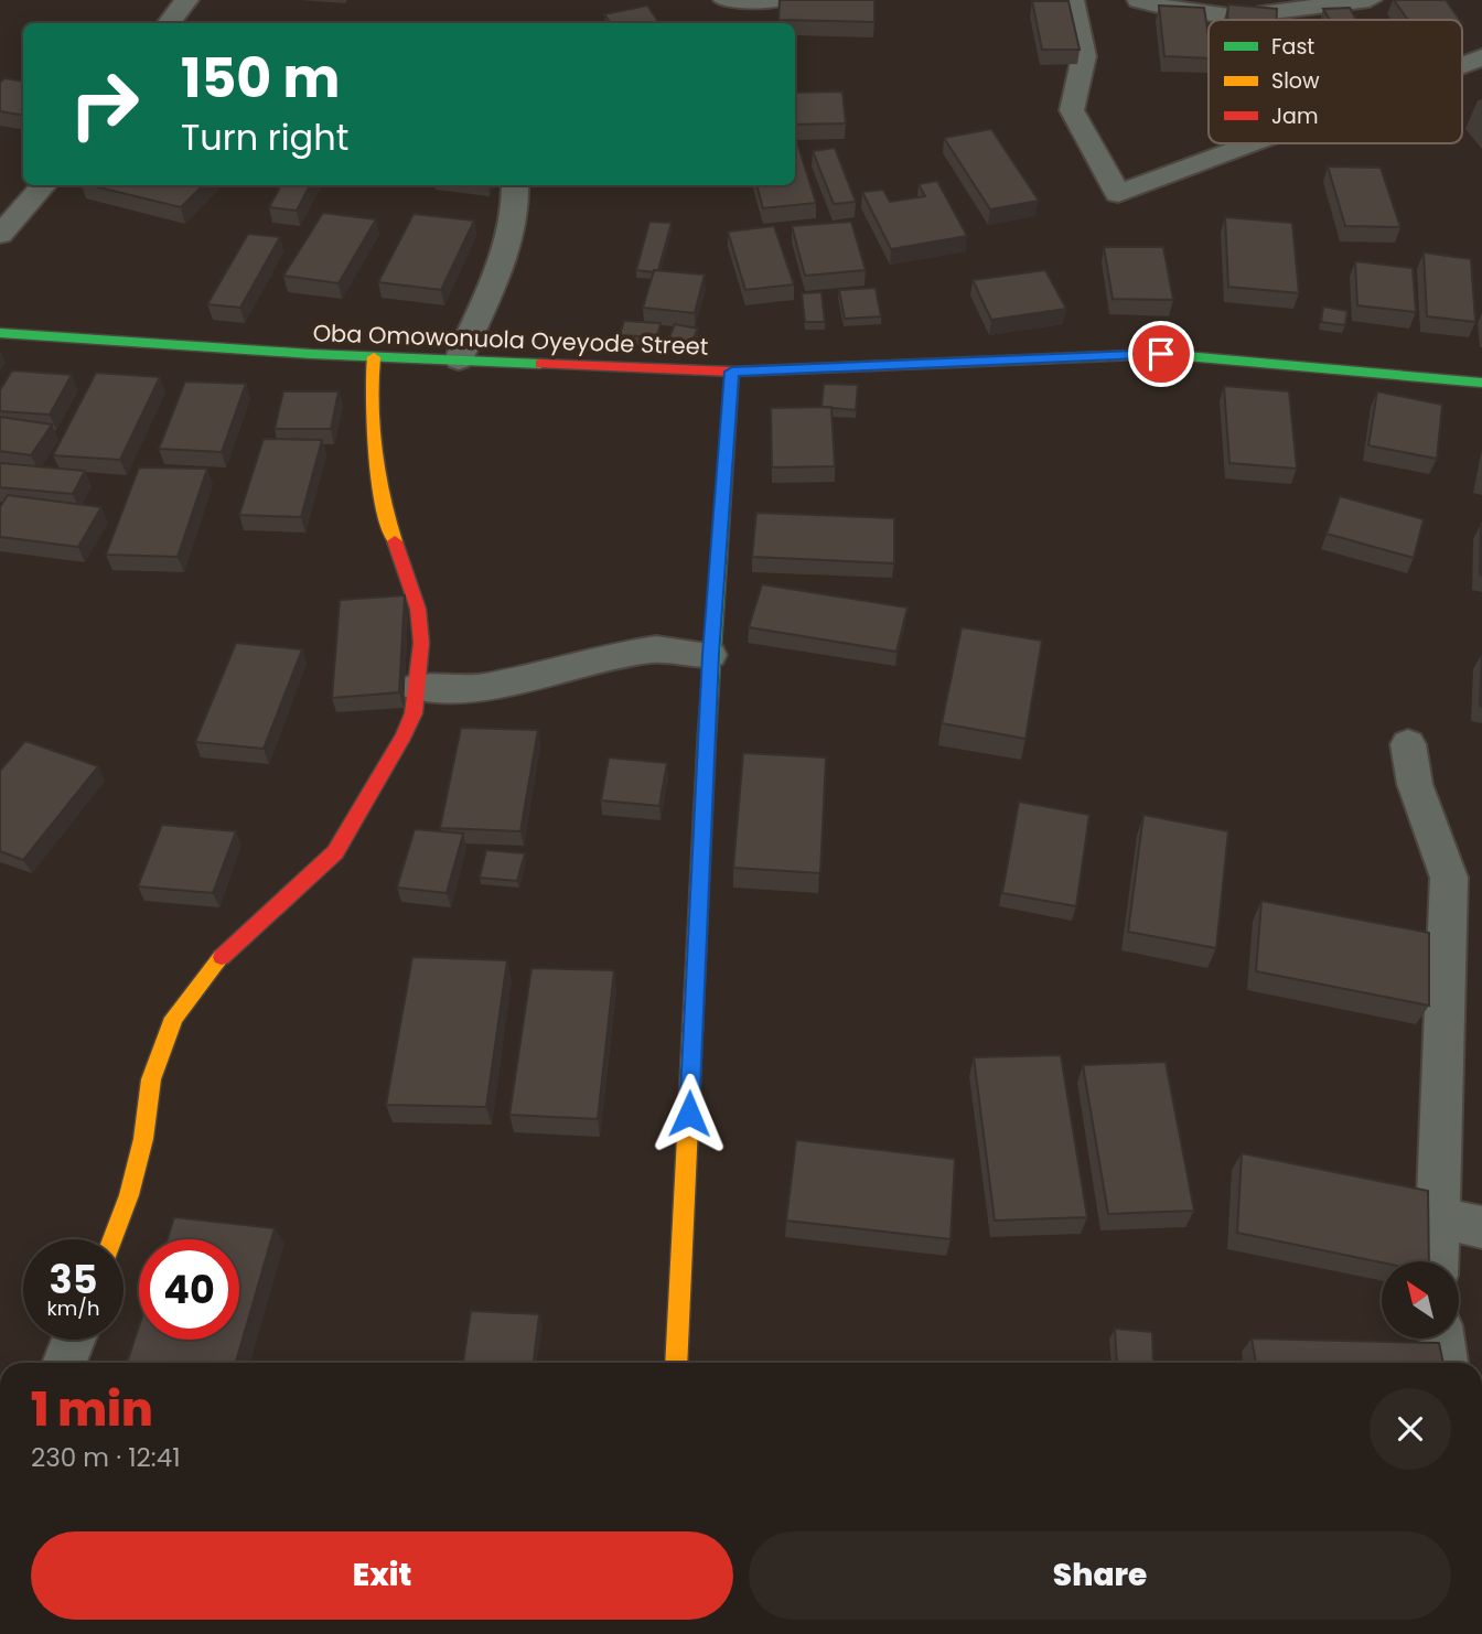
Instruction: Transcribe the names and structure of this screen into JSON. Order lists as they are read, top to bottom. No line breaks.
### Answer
{"streets":{"street":["Oba Omowonuola Oyeyode Street"]},"legend":["Fast","Slow","Jam"],"north":"top left","page":{"turn":["150 m","Turn right"],"speed":"35 km/h","limit":"40","heading":["1 min","230 m · 12:41"],"buttons":["Exit","Share"]}}
